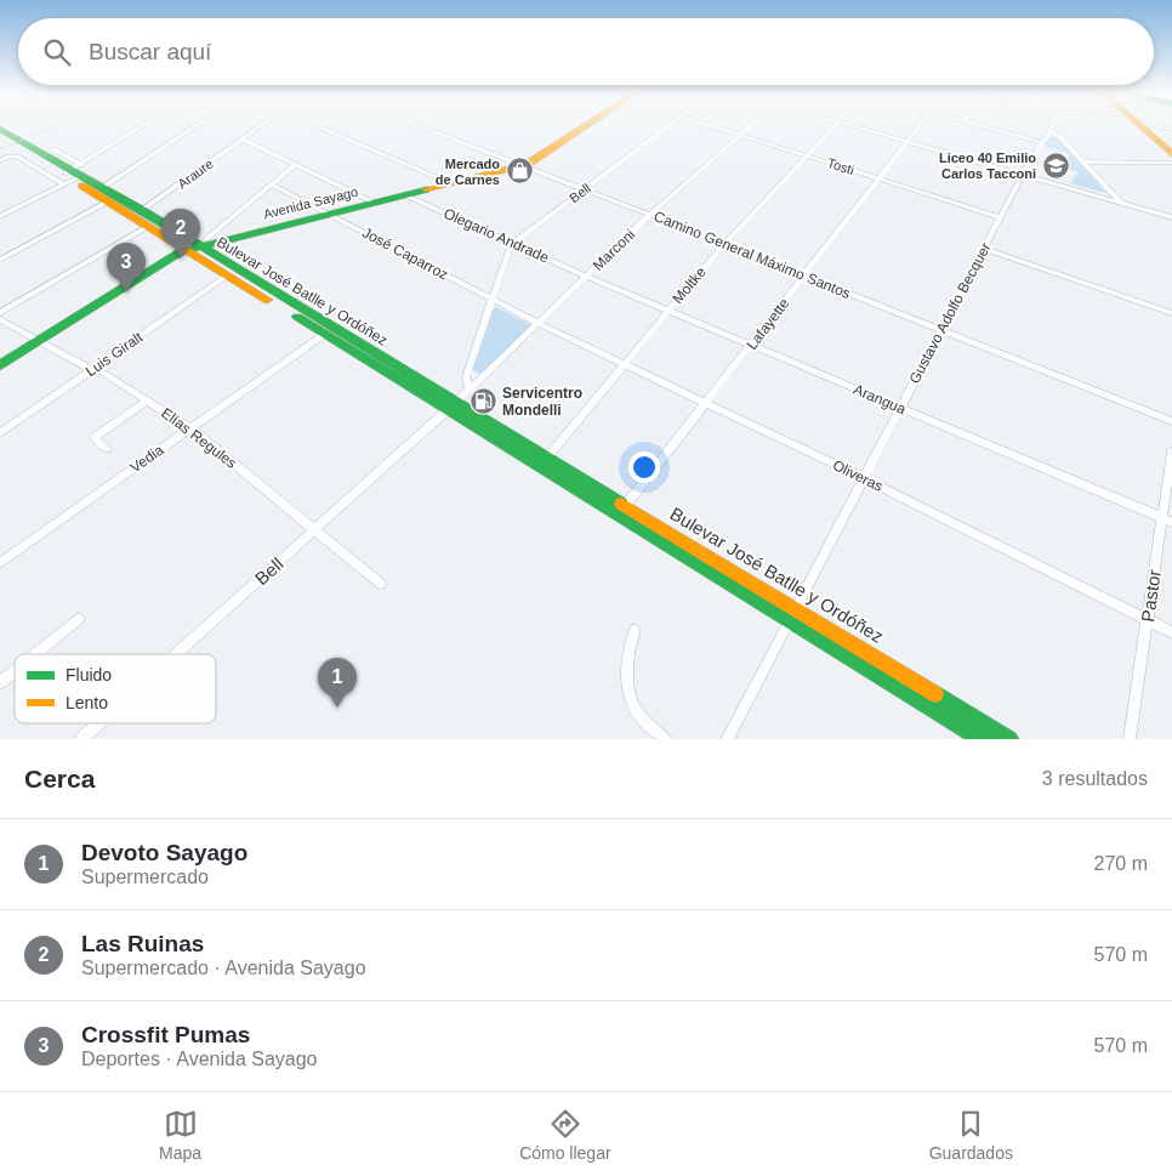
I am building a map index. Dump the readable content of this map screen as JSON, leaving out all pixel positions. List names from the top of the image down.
{
  "streets": {
    "main road": ["Avenida Sayago", "Bulevar José Batlle y Ordóñez"],
    "street": [
      "Tosti",
      "Araure",
      "Bell",
      "Olegario Andrade",
      "Marconi",
      "José Caparroz",
      "Camino General Máximo Santos",
      "Moltke",
      "Gustavo Adolfo Becquer",
      "Lafayette",
      "Luis Giralt",
      "Arangua",
      "Elías Regules",
      "Vedia",
      "Oliveras",
      "Pastor"
    ]
  },
  "crossings": [
    ["Tosti", "Marconi"],
    ["Tosti", "Moltke"],
    ["Tosti", "Gustavo Adolfo Becquer"],
    ["Tosti", "Lafayette"],
    ["Araure", "Bulevar José Batlle y Ordóñez"],
    ["Bell", "Olegario Andrade"],
    ["Bell", "Marconi"],
    ["Bell", "José Caparroz"],
    ["Bell", "Camino General Máximo Santos"],
    ["Bell", "Bulevar José Batlle y Ordóñez"],
    ["Bell", "Elías Regules"],
    ["Avenida Sayago", "Olegario Andrade"],
    ["Avenida Sayago", "José Caparroz"],
    ["Avenida Sayago", "Camino General Máximo Santos"],
    ["Avenida Sayago", "Bulevar José Batlle y Ordóñez"],
    ["Avenida Sayago", "Elías Regules"],
    ["Olegario Andrade", "Marconi"],
    ["Olegario Andrade", "Arangua"],
    ["Marconi", "José Caparroz"],
    ["Marconi", "Camino General Máximo Santos"],
    ["Marconi", "Bulevar José Batlle y Ordóñez"],
    ["Marconi", "Arangua"],
    ["Marconi", "Oliveras"],
    ["José Caparroz", "Oliveras"],
    ["Camino General Máximo Santos", "Moltke"],
    ["Camino General Máximo Santos", "Gustavo Adolfo Becquer"],
    ["Camino General Máximo Santos", "Lafayette"],
    ["Moltke", "Bulevar José Batlle y Ordóñez"],
    ["Moltke", "Arangua"],
    ["Moltke", "Oliveras"],
    ["Bulevar José Batlle y Ordóñez", "Gustavo Adolfo Becquer"],
    ["Bulevar José Batlle y Ordóñez", "Lafayette"],
    ["Bulevar José Batlle y Ordóñez", "Luis Giralt"],
    ["Bulevar José Batlle y Ordóñez", "Vedia"],
    ["Gustavo Adolfo Becquer", "Arangua"],
    ["Gustavo Adolfo Becquer", "Oliveras"],
    ["Lafayette", "Arangua"],
    ["Lafayette", "Oliveras"],
    ["Luis Giralt", "Elías Regules"],
    ["Arangua", "Pastor"],
    ["Elías Regules", "Vedia"],
    ["Oliveras", "Pastor"]
  ],
  "places": {
    "school or university": ["Liceo 40 Emilio Carlos Tacconi"],
    "shop": ["Mercado de Carnes"],
    "fuel station": ["Servicentro Mondelli"]
  },
  "legend": ["Fluido", "Lento"],
  "page": {
    "search": "Buscar aquí",
    "pins": ["2", "3", "1"],
    "heading": ["Cerca", "3 resultados"],
    "list": [
      {
        "mark": "1",
        "name": "Devoto Sayago",
        "note": "Supermercado",
        "value": "270 m"
      },
      {
        "mark": "2",
        "name": "Las Ruinas",
        "note": "Supermercado · Avenida Sayago",
        "value": "570 m"
      },
      {
        "mark": "3",
        "name": "Crossfit Pumas",
        "note": "Deportes · Avenida Sayago",
        "value": "570 m"
      }
    ],
    "nav": ["Mapa", "Cómo llegar", "Guardados"]
  }
}
